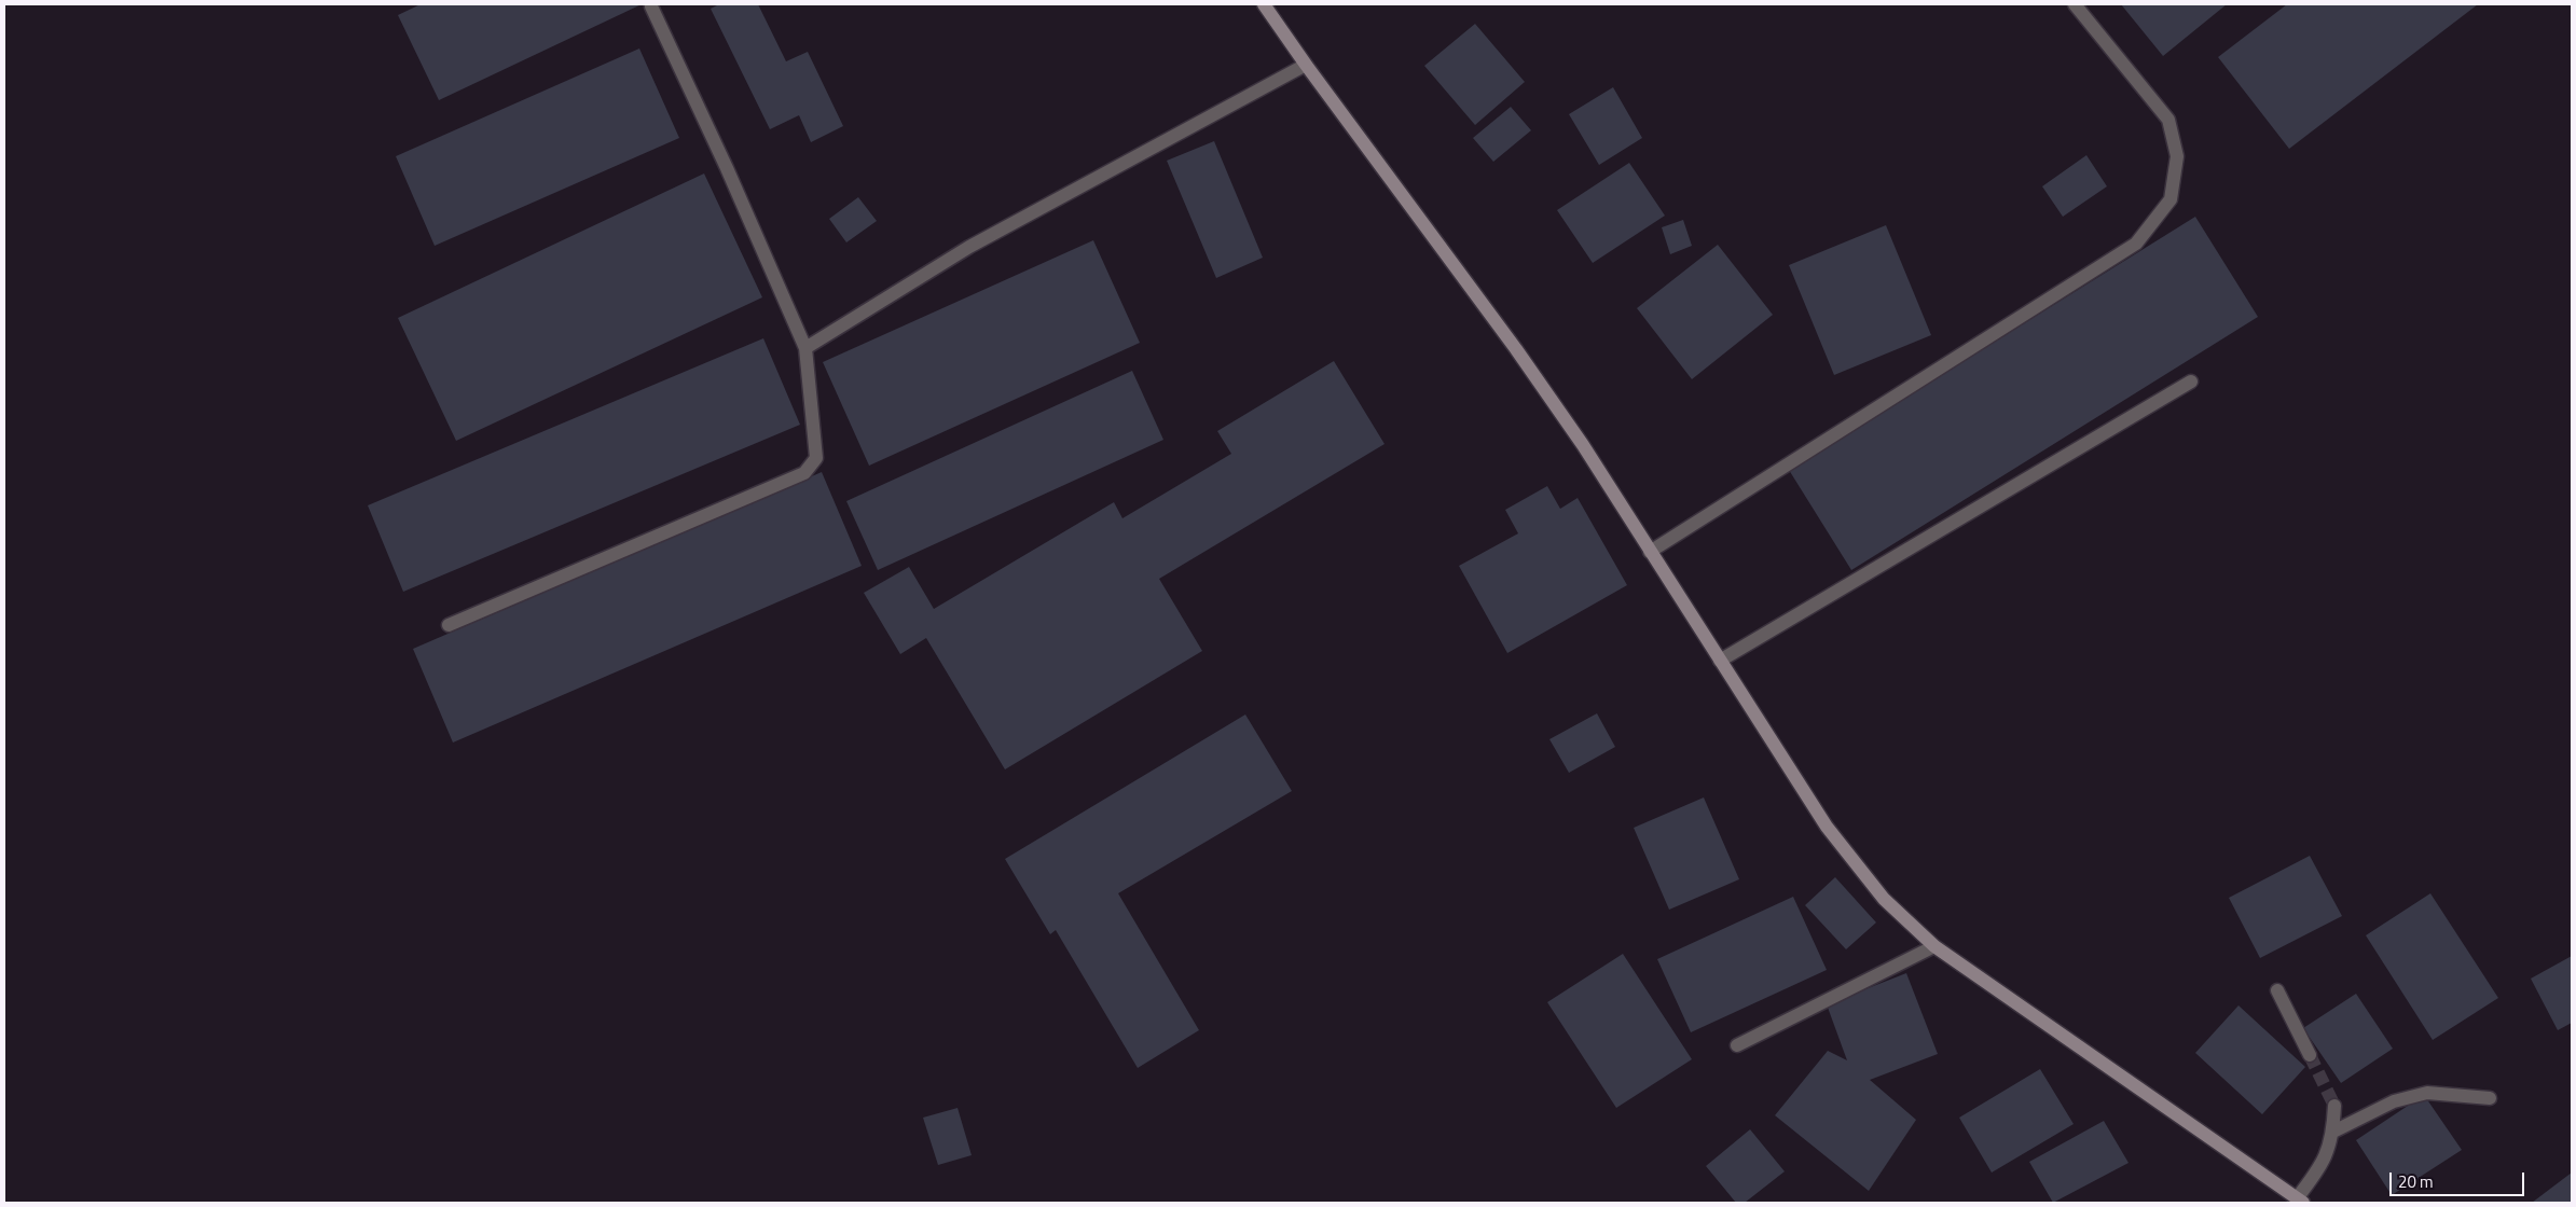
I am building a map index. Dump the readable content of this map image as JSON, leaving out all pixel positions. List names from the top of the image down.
{
  "scale_bar": "20 m"
}
